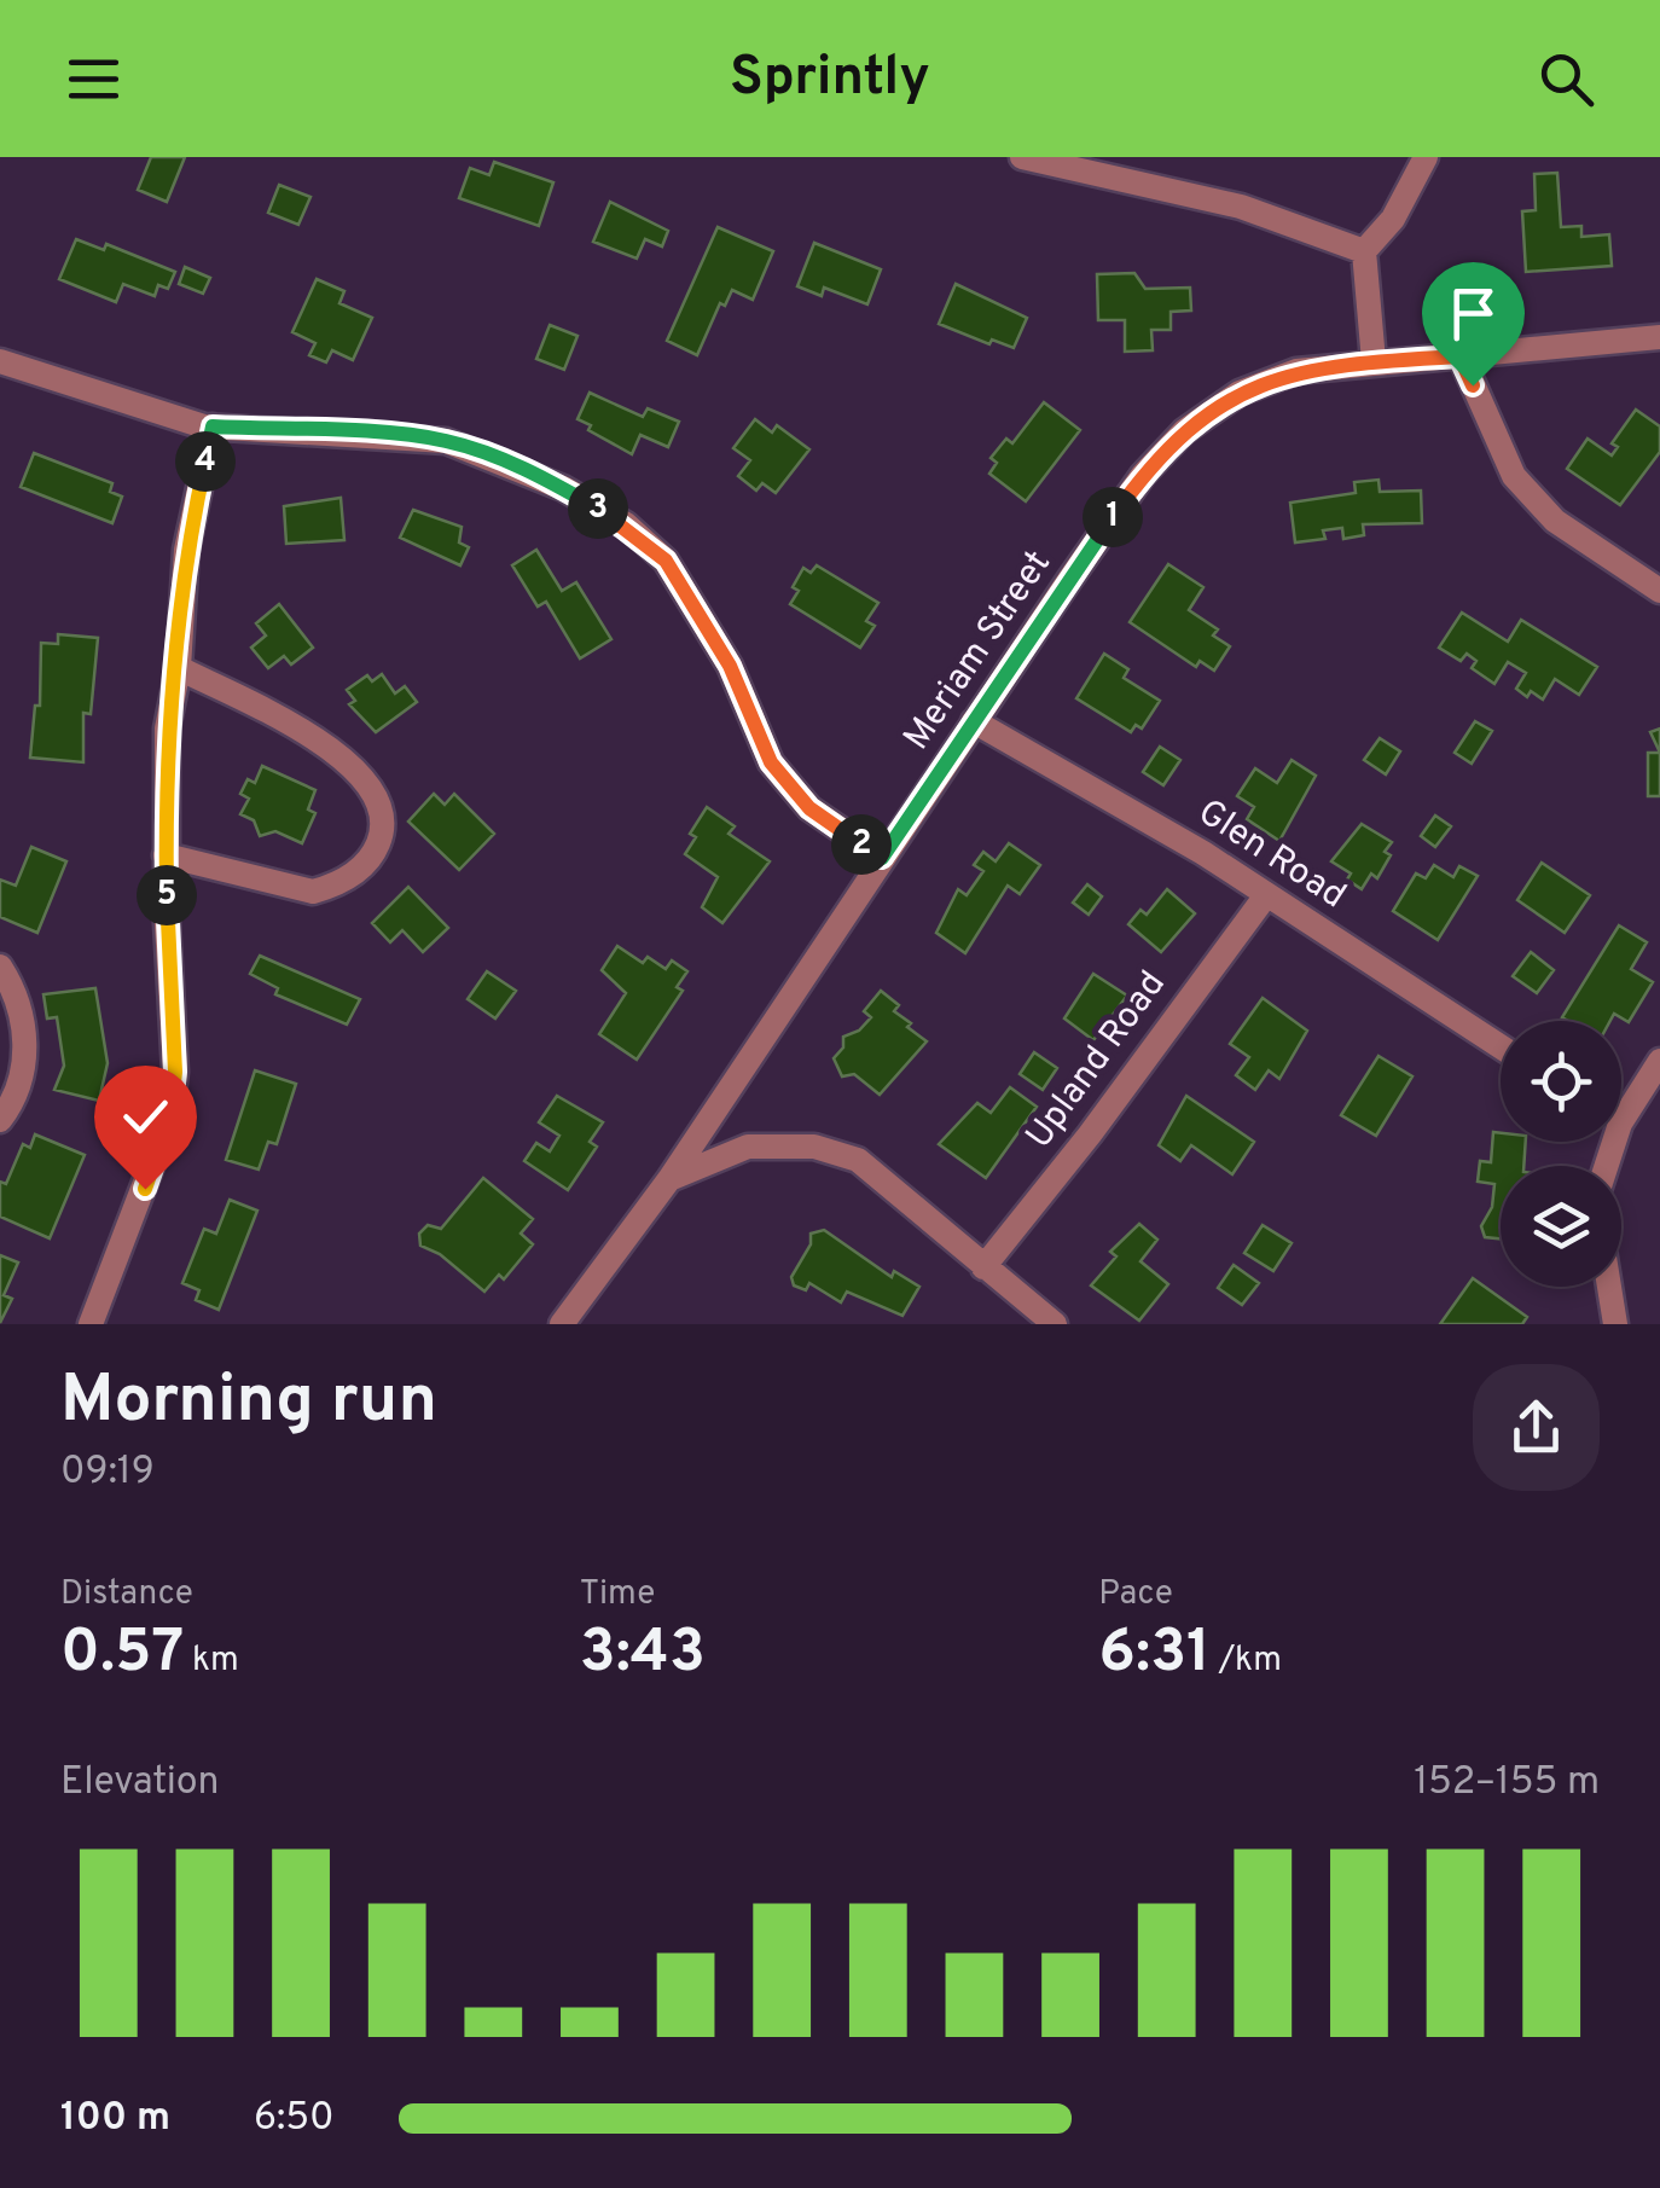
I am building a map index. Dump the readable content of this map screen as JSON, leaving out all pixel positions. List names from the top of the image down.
{
  "streets": {
    "street": ["Meriam Street", "Glen Road", "Upland Road"]
  },
  "crossings": [
    ["Meriam Street", "Glen Road"],
    ["Glen Road", "Upland Road"]
  ],
  "page": {
    "header": "Sprintly",
    "pins": [
      "4",
      "3",
      "1",
      "2",
      "5"
    ],
    "heading": ["Morning run", "09:19"],
    "stats": [
      ["Distance", "0.57 km"],
      ["Time", "3:43"],
      ["Pace", "6:31 /km"]
    ],
    "chart": ["Elevation", "152–155 m"],
    "list": [
      {
        "name": "100 m",
        "note": "6:50"
      }
    ]
  }
}
